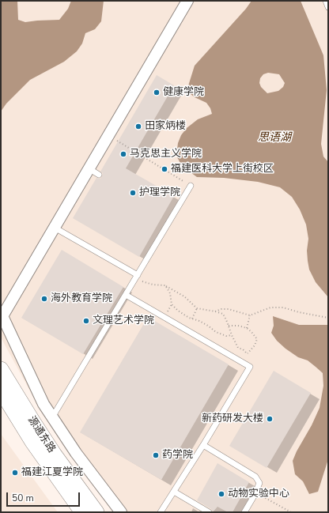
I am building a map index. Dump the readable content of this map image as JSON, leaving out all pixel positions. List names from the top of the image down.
{
  "streets": {
    "main road": ["源通东路"]
  },
  "water": ["思语湖"],
  "places": [
    "健康学院",
    "田家炳楼",
    "马克思主义学院",
    "福建医科大学上街校区",
    "护理学院",
    "海外教育学院",
    "文理艺术学院",
    "新药研发大楼",
    "药学院",
    "福建江夏学院",
    "动物实验中心"
  ],
  "scale_bar": "50 m"
}
